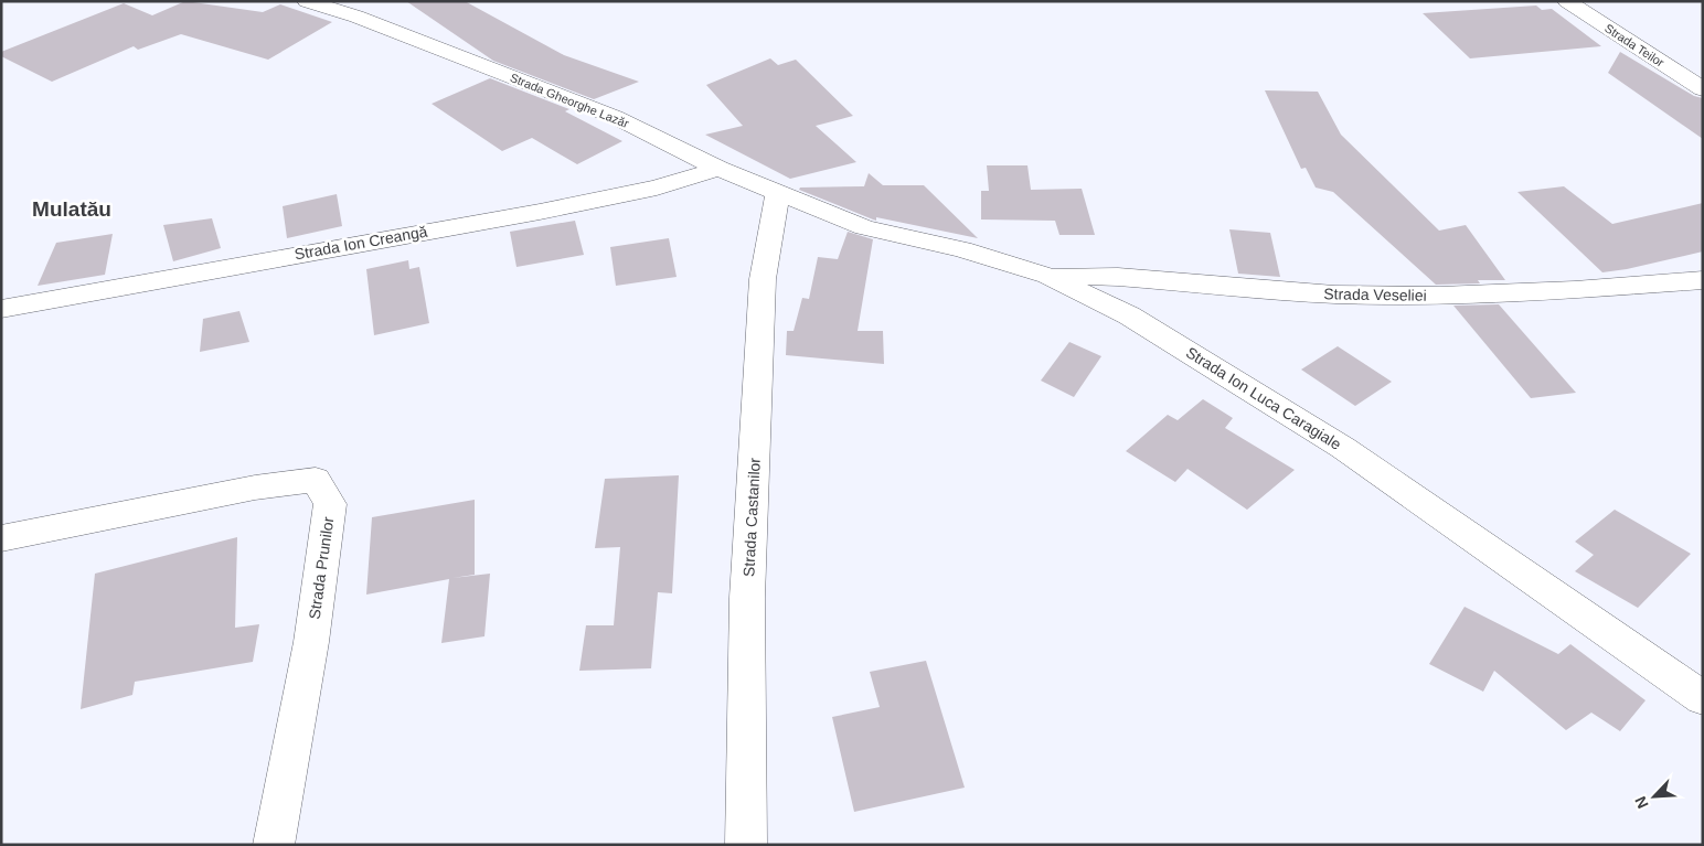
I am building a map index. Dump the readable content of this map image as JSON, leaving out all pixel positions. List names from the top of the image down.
{
  "streets": {
    "street": [
      "Strada Teilor",
      "Strada Gheorghe Lazăr",
      "Strada Ion Creangă",
      "Strada Veseliei",
      "Strada Ion Luca Caragiale",
      "Strada Castanilor",
      "Strada Prunilor"
    ]
  },
  "crossings": [
    ["Strada Gheorghe Lazăr", "Strada Ion Creangă"],
    ["Strada Gheorghe Lazăr", "Strada Ion Luca Caragiale"],
    ["Strada Gheorghe Lazăr", "Strada Castanilor"],
    ["Strada Veseliei", "Strada Ion Luca Caragiale"],
    ["Strada Ion Luca Caragiale", "Strada Castanilor"]
  ],
  "districts": ["Mulatău"],
  "north": "bottom left"
}
